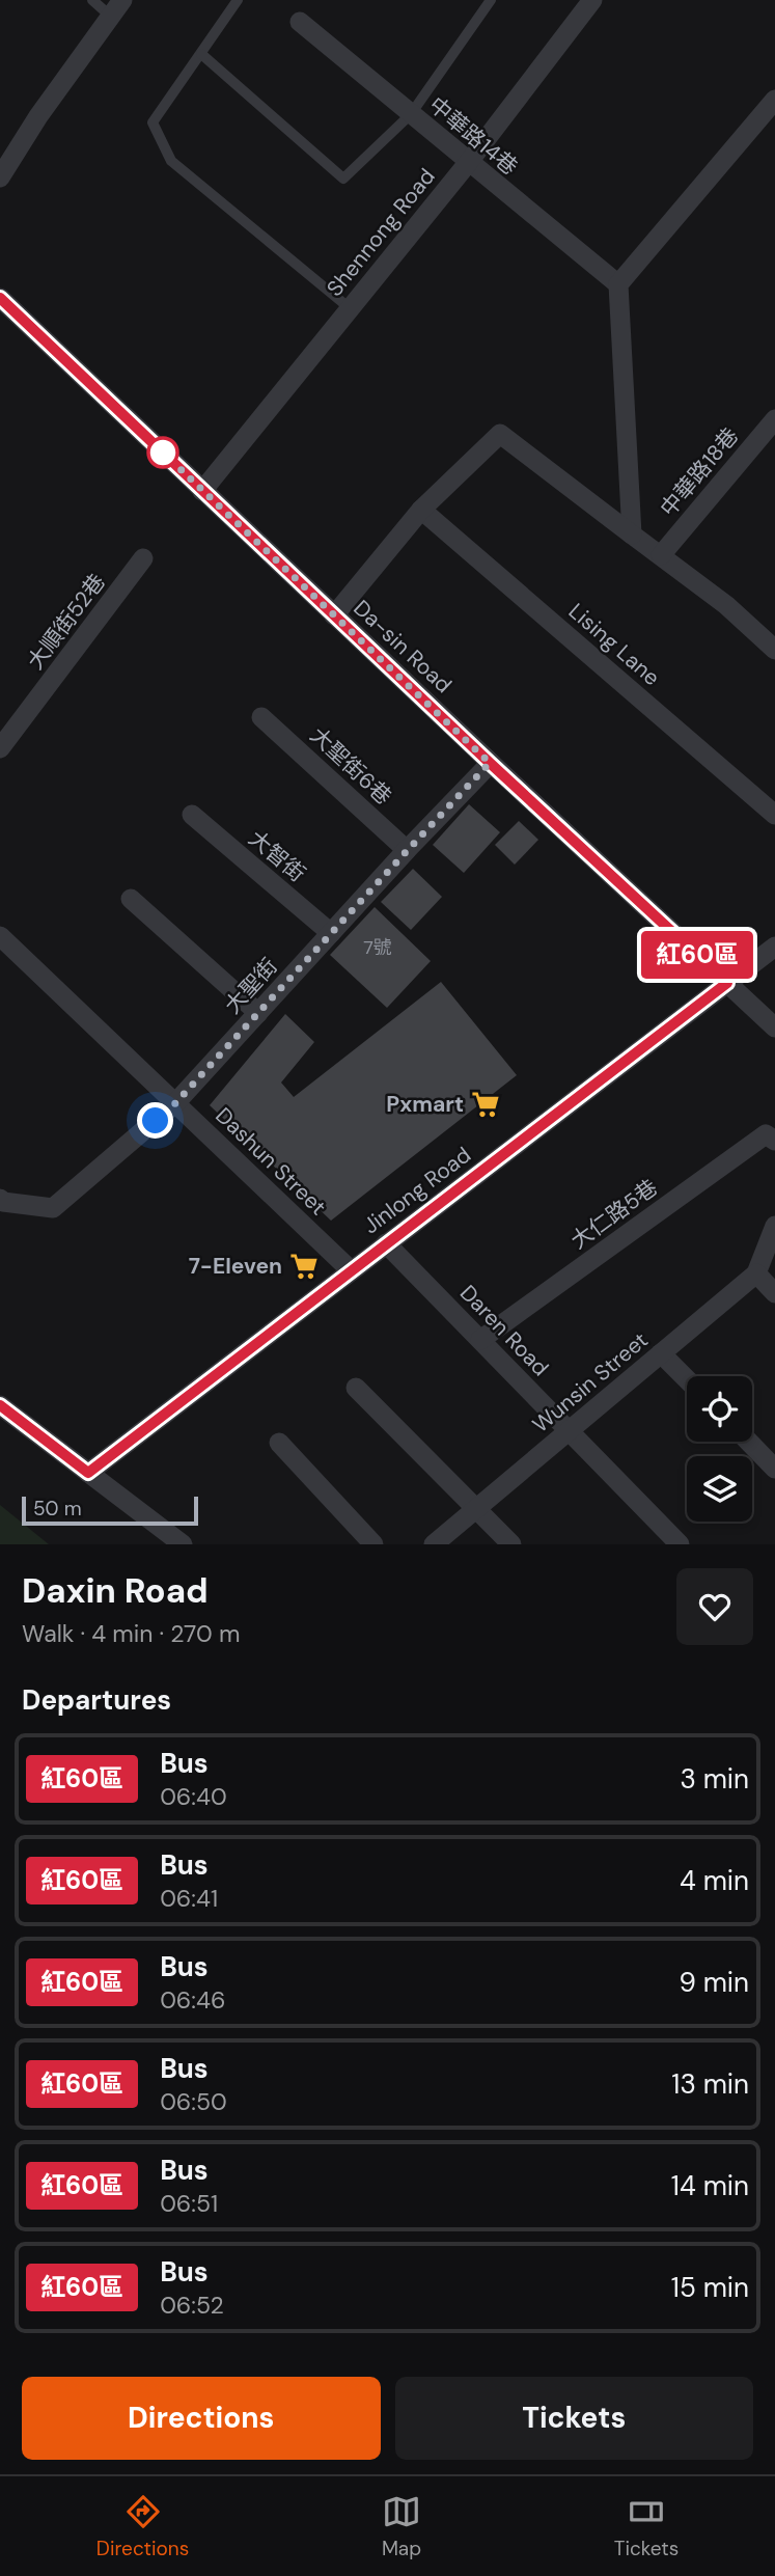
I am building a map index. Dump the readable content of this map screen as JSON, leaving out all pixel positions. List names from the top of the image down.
{
  "streets": {
    "street": [
      "中華路14巷",
      "Shennong Road",
      "中華路18巷",
      "大順街52巷",
      "Lising Lane",
      "Da-sin Road",
      "大聖街6巷",
      "大智街",
      "大聖街",
      "Dashun Street",
      "Jinlong Road",
      "大仁路5巷",
      "Daren Road",
      "Wunsin Street"
    ]
  },
  "crossings": [
    ["中華路14巷", "Shennong Road"],
    ["Shennong Road", "Da-sin Road"],
    ["Da-sin Road", "大聖街"],
    ["Da-sin Road", "Jinlong Road"],
    ["大聖街6巷", "大聖街"],
    ["大智街", "大聖街"],
    ["大聖街", "Dashun Street"],
    ["Dashun Street", "Jinlong Road"],
    ["Jinlong Road", "Daren Road"],
    ["大仁路5巷", "Daren Road"],
    ["Daren Road", "Wunsin Street"]
  ],
  "places": {
    "supermarket": ["Pxmart", "7-Eleven"]
  },
  "lines": ["bus line 紅60區"],
  "house_numbers": ["7號"],
  "scale_bar": "50 m",
  "page": {
    "on_map": "紅60區",
    "scale": "50 m",
    "heading": [
      ["Daxin Road", "Walk · 4 min · 270 m"],
      "Departures"
    ],
    "list": [
      {
        "mark": "紅60區",
        "name": "Bus",
        "note": "06:40",
        "value": "3 min"
      },
      {
        "mark": "紅60區",
        "name": "Bus",
        "note": "06:41",
        "value": "4 min"
      },
      {
        "mark": "紅60區",
        "name": "Bus",
        "note": "06:46",
        "value": "9 min"
      },
      {
        "mark": "紅60區",
        "name": "Bus",
        "note": "06:50",
        "value": "13 min"
      },
      {
        "mark": "紅60區",
        "name": "Bus",
        "note": "06:51",
        "value": "14 min"
      },
      {
        "mark": "紅60區",
        "name": "Bus",
        "note": "06:52",
        "value": "15 min"
      }
    ],
    "buttons": ["Directions", "Tickets"],
    "tabs": ["Directions", "Map", "Tickets"]
  }
}
